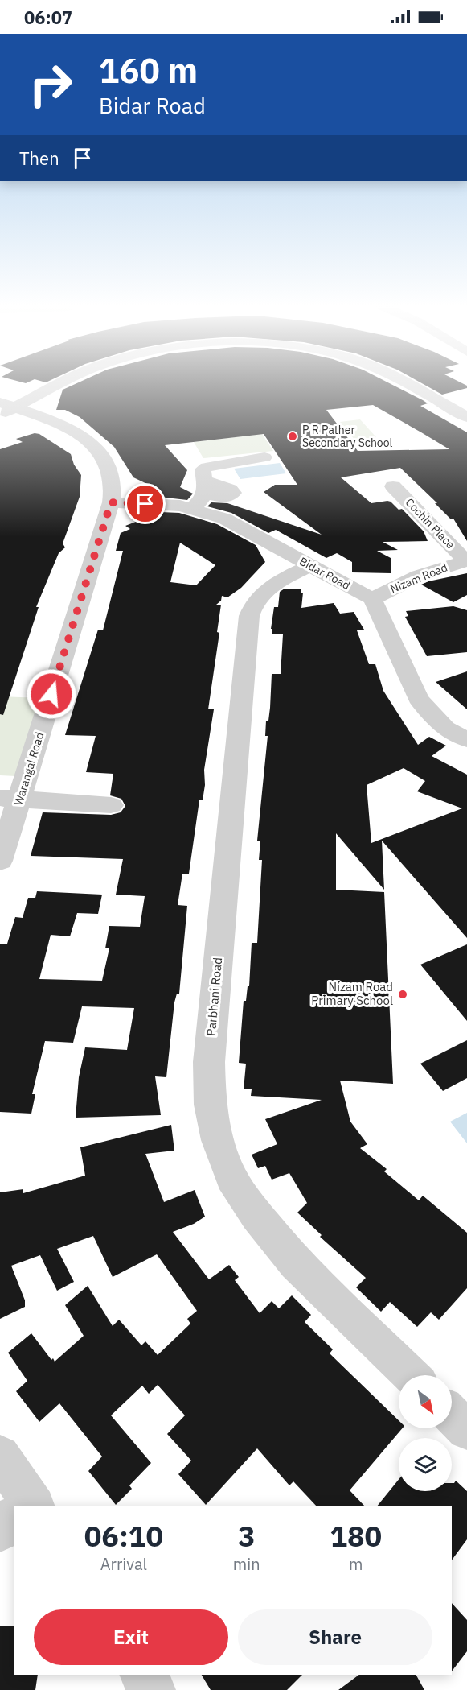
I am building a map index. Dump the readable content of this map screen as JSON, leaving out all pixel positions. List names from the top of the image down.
{
  "streets": {
    "street": [
      "Cochin Place",
      "Bidar Road",
      "Nizam Road",
      "Warangal Road",
      "Parbhani Road"
    ]
  },
  "crossings": [
    ["Cochin Place", "Nizam Road"],
    ["Bidar Road", "Nizam Road"],
    ["Bidar Road", "Warangal Road"],
    ["Bidar Road", "Parbhani Road"]
  ],
  "places": ["P R Pather Secondary School", "Nizam Road Primary School"],
  "north": "bottom right",
  "page": {
    "status": "06:07",
    "turn": ["160 m", "Bidar Road"],
    "then": "Then",
    "eta": [
      "06:10",
      "Arrival",
      "3",
      "min",
      "180",
      "m"
    ],
    "buttons": ["Exit", "Share"]
  }
}
